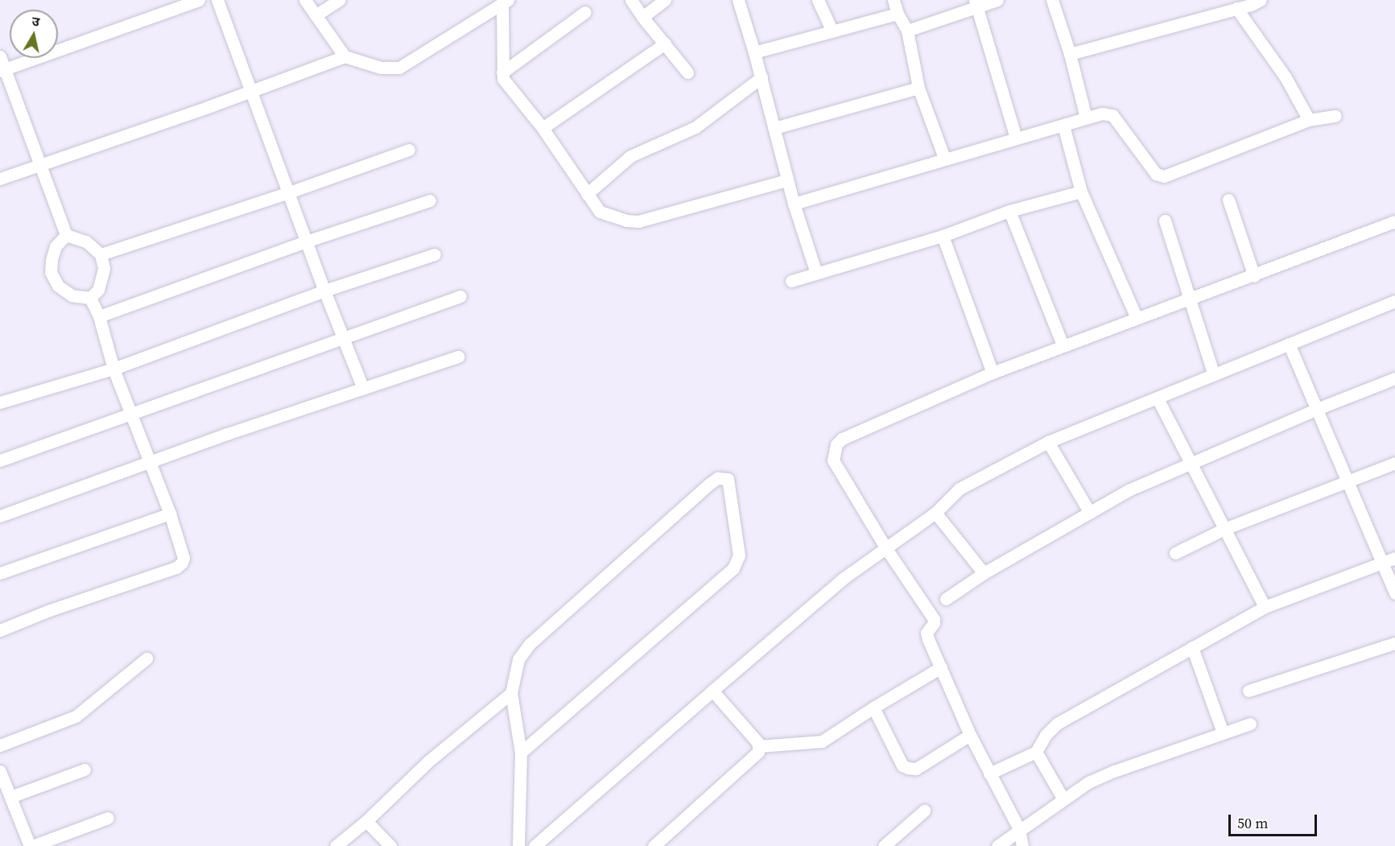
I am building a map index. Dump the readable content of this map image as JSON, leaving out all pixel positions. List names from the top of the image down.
{
  "scale_bar": "50 m",
  "north": "top"
}
